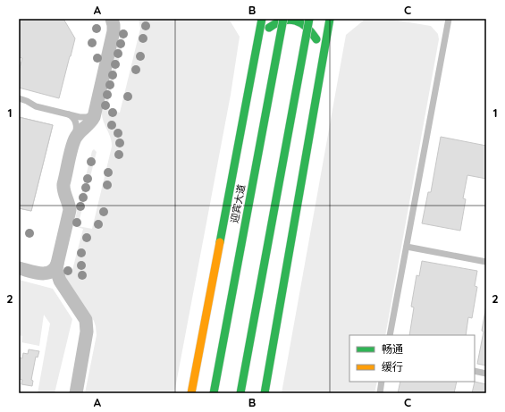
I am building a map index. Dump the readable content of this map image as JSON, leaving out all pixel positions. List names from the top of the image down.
{
  "streets": {
    "main road": ["迎宾大道"]
  },
  "legend": ["畅通", "缓行"],
  "grid": {
    "columns": ["A", "B", "C"],
    "rows": ["1", "2"]
  }
}
